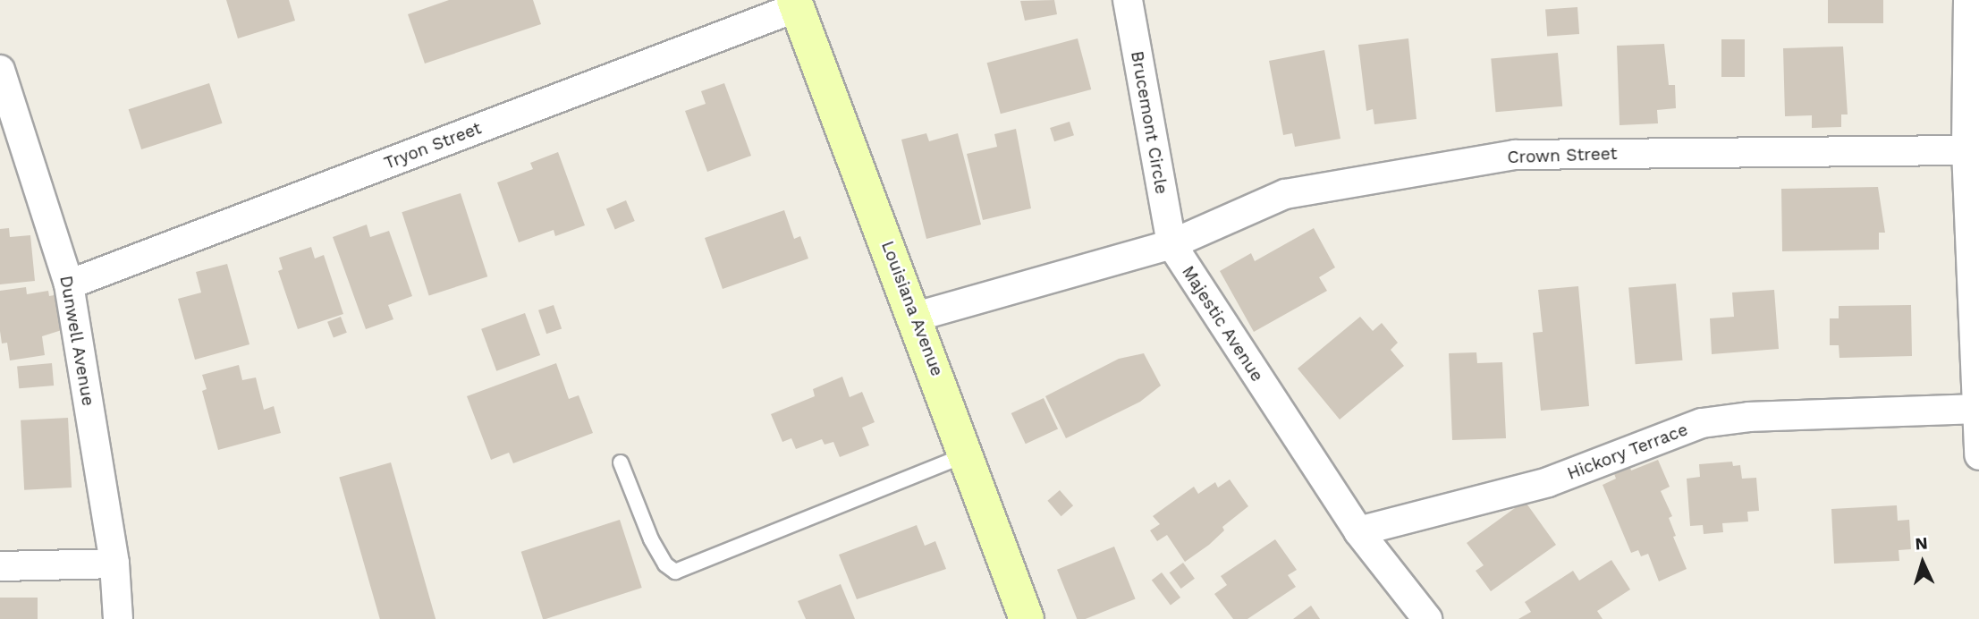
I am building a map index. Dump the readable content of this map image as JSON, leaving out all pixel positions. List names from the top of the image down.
{
  "streets": {
    "street": [
      "Brucemont Circle",
      "Tryon Street",
      "Crown Street",
      "Louisiana Avenue",
      "Majestic Avenue",
      "Dunwell Avenue",
      "Hickory Terrace"
    ]
  },
  "crossings": [
    ["Brucemont Circle", "Crown Street"],
    ["Brucemont Circle", "Majestic Avenue"],
    ["Tryon Street", "Louisiana Avenue"],
    ["Tryon Street", "Dunwell Avenue"],
    ["Crown Street", "Majestic Avenue"],
    ["Majestic Avenue", "Hickory Terrace"]
  ],
  "north": "top"
}
